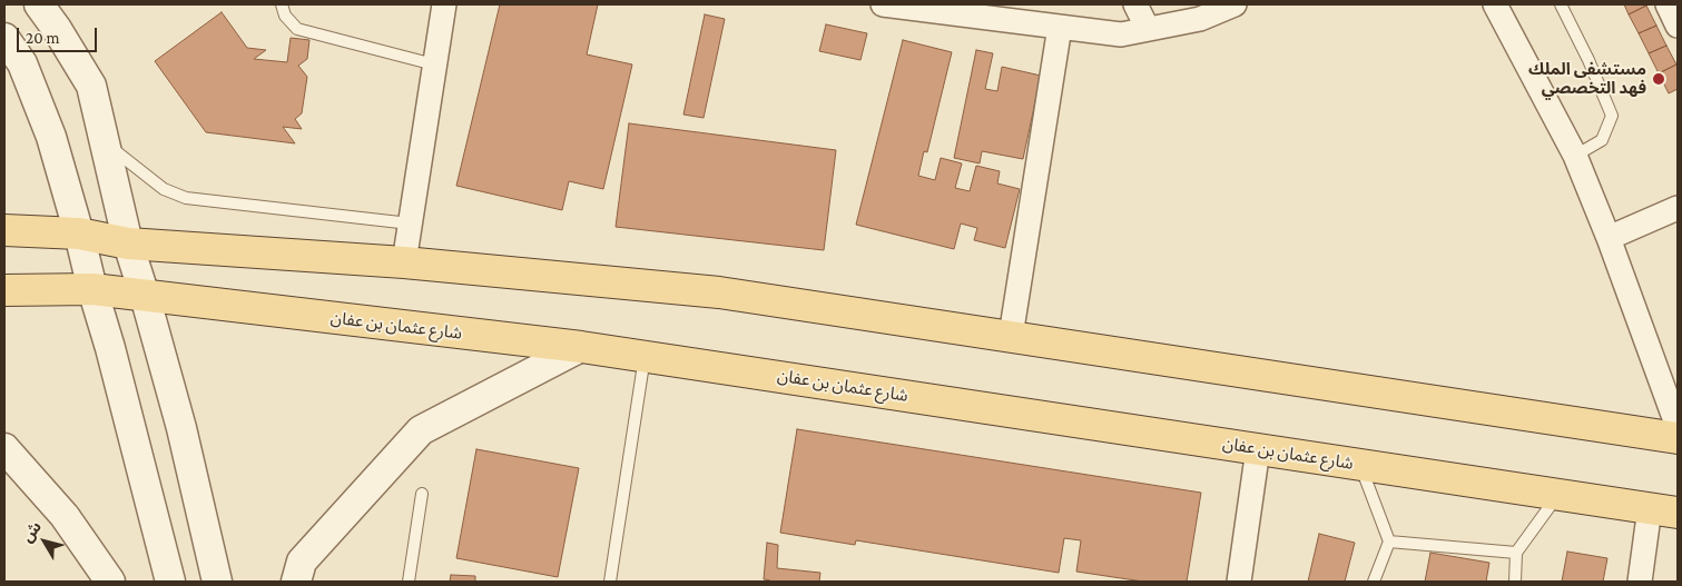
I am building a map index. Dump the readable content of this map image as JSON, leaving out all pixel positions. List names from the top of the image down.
{
  "streets": {
    "main road": ["شارع عثمان بن عفان"]
  },
  "places": ["مستشفى الملك فهد التخصصي"],
  "scale_bar": "20 m",
  "north": "top left"
}
